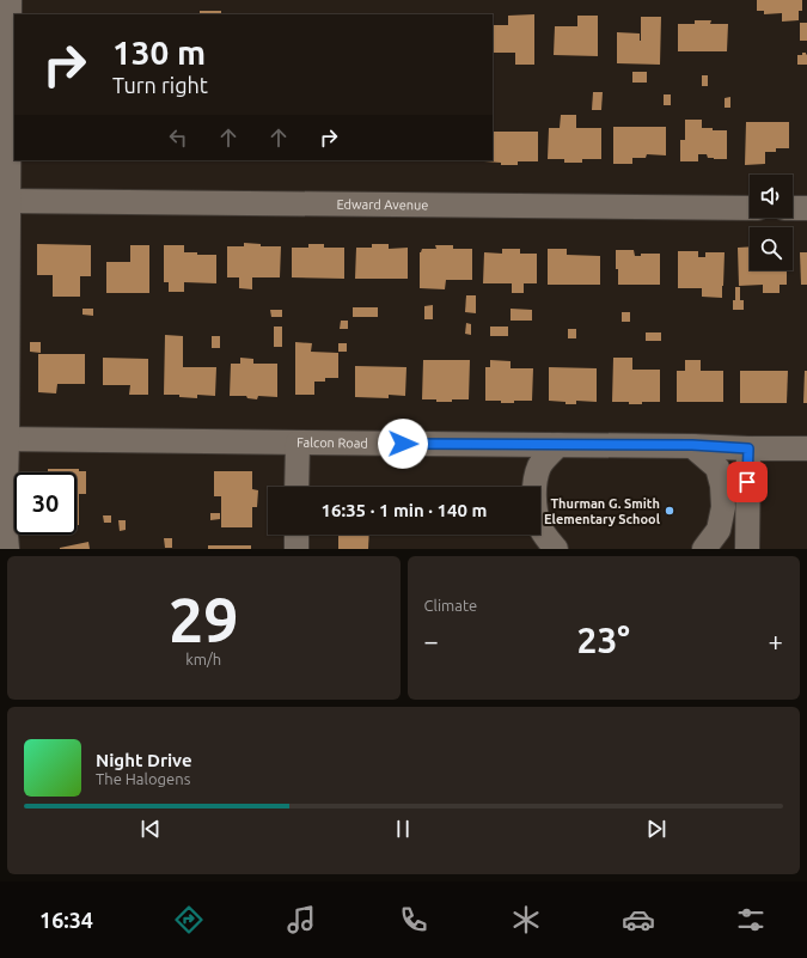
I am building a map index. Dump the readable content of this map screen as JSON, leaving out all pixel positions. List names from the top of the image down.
{
  "streets": {
    "street": ["Edward Avenue", "Falcon Road"]
  },
  "places": ["Thurman G. Smith Elementary School"],
  "page": {
    "turn": ["130 m", "Turn right"],
    "limit": "30",
    "trip": "16:35 · 1 min · 140 m",
    "tile": [
      ["29", "km/h"],
      "Climate"
    ],
    "heat": ["−", "23°", "+"],
    "song": ["Night Drive", "The Halogens"],
    "tabs": "16:34"
  }
}
